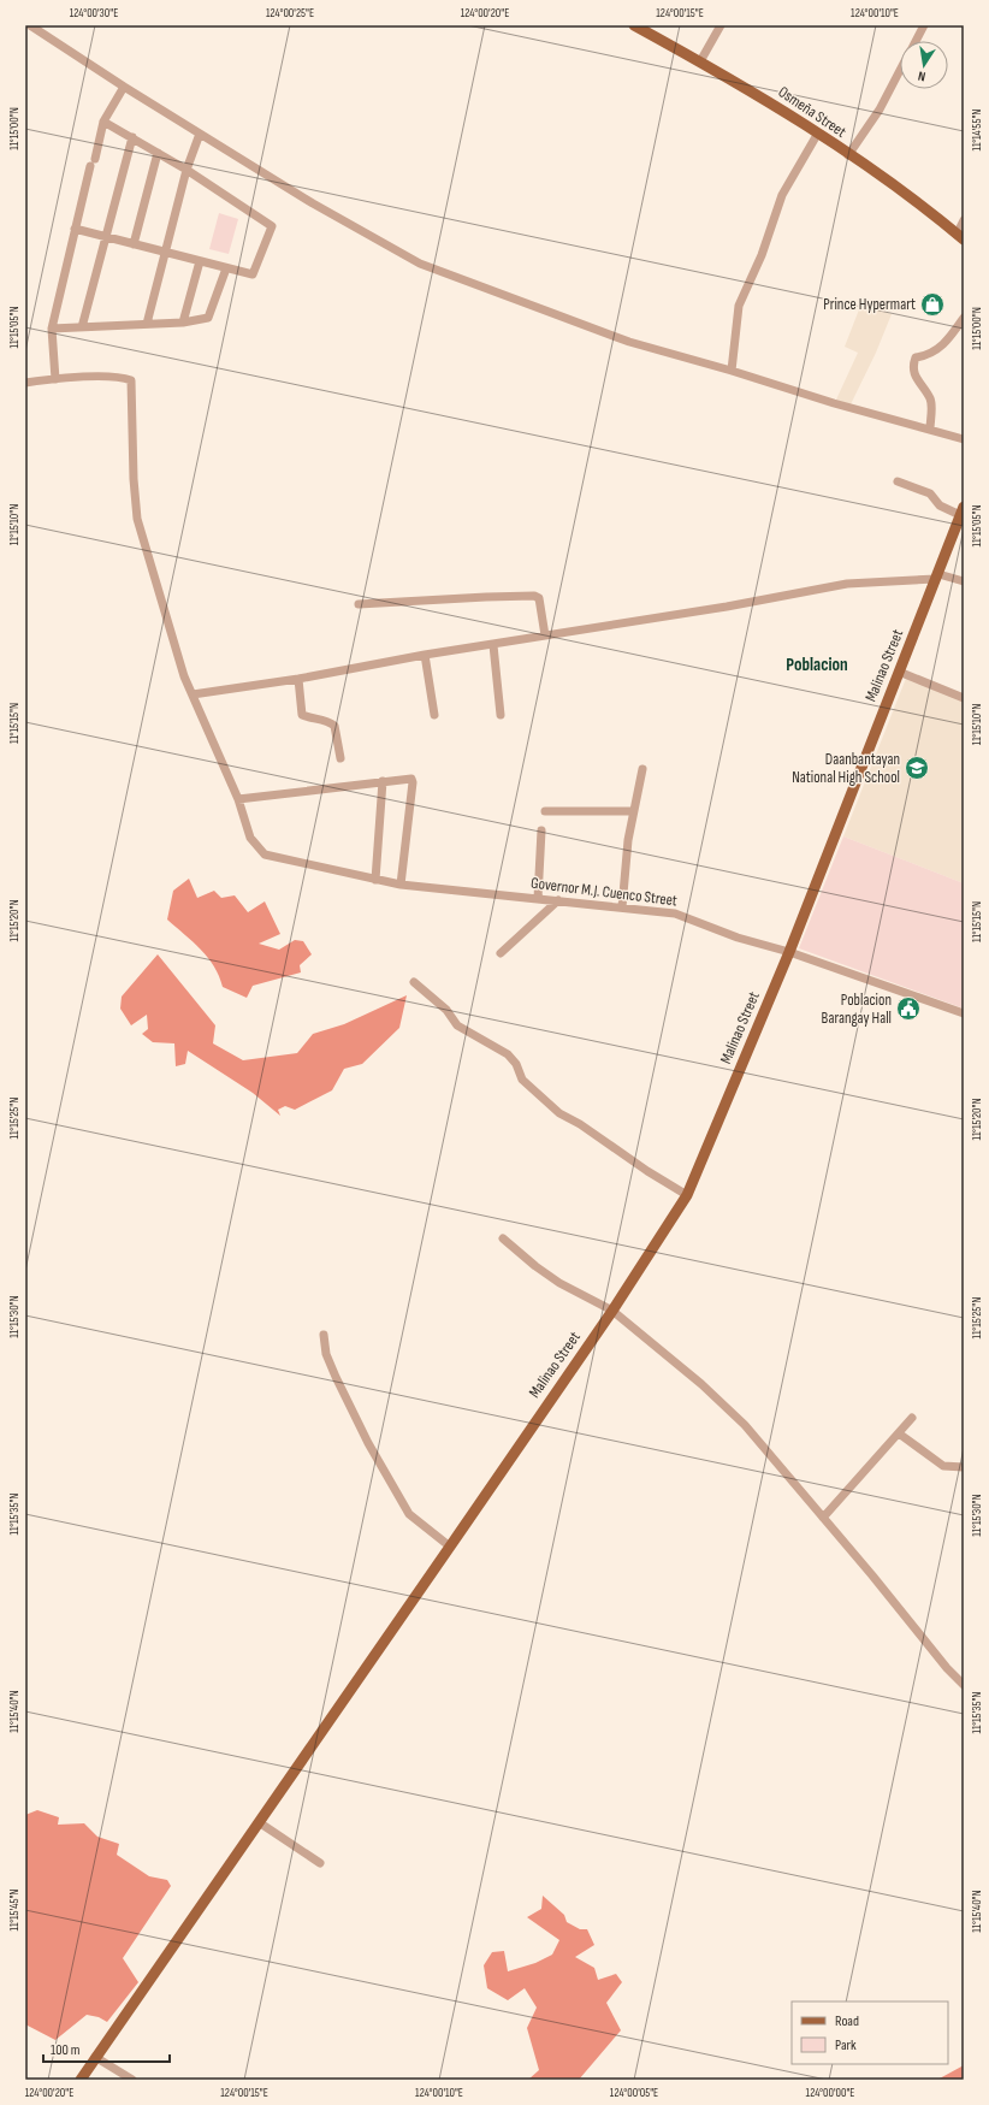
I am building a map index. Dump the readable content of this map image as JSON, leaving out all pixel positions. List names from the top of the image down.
{
  "streets": {
    "main road": ["Osmeña Street", "Malinao Street"],
    "street": ["Governor M.J. Cuenco Street"]
  },
  "crossings": [
    ["Malinao Street", "Governor M.J. Cuenco Street"]
  ],
  "districts": ["Poblacion"],
  "places": {
    "shop": ["Prince Hypermart"],
    "school or university": ["Daanbantayan National High School"],
    "public building": ["Poblacion Barangay Hall"]
  },
  "legend": ["Road", "Park"],
  "scale_bar": "100 m",
  "north": "bottom",
  "coordinates": [
    "124°00'30\"E",
    "124°00'25\"E",
    "124°00'20\"E",
    "124°00'15\"E",
    "124°00'10\"E",
    "11°15'00\"N",
    "11°14'55\"N",
    "11°15'05\"N",
    "11°15'10\"N",
    "11°15'15\"N",
    "11°15'20\"N",
    "11°15'25\"N",
    "11°15'30\"N",
    "11°15'35\"N",
    "11°15'40\"N",
    "11°15'45\"N",
    "124°00'05\"E",
    "124°00'00\"E"
  ]
}
